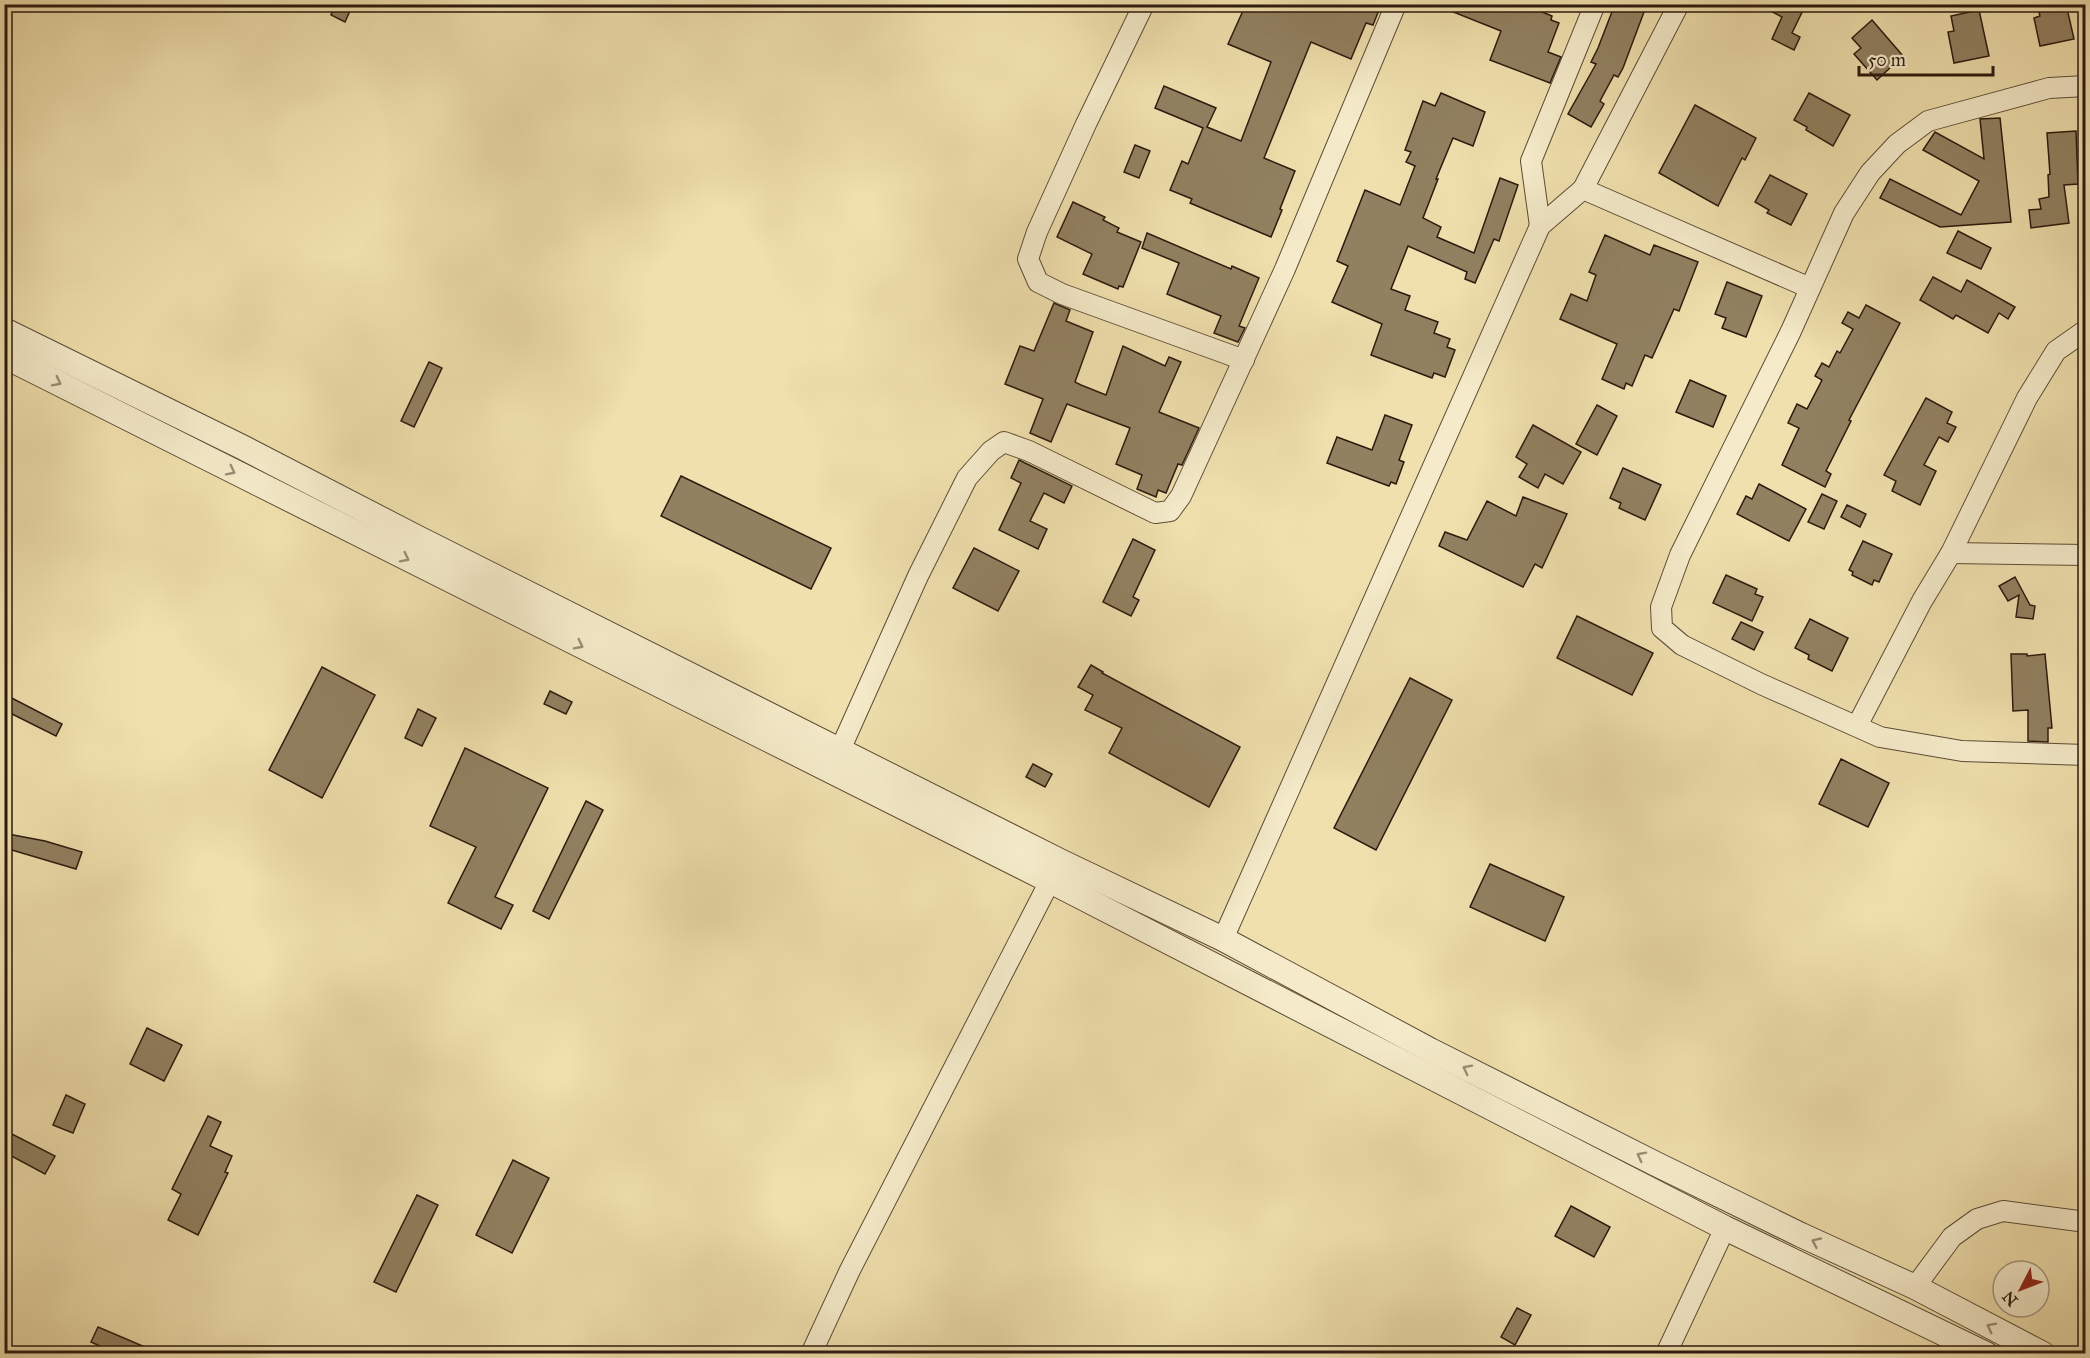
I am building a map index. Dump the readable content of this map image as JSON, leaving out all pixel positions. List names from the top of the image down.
{
  "scale_bar": "50 m",
  "north": "bottom left"
}
